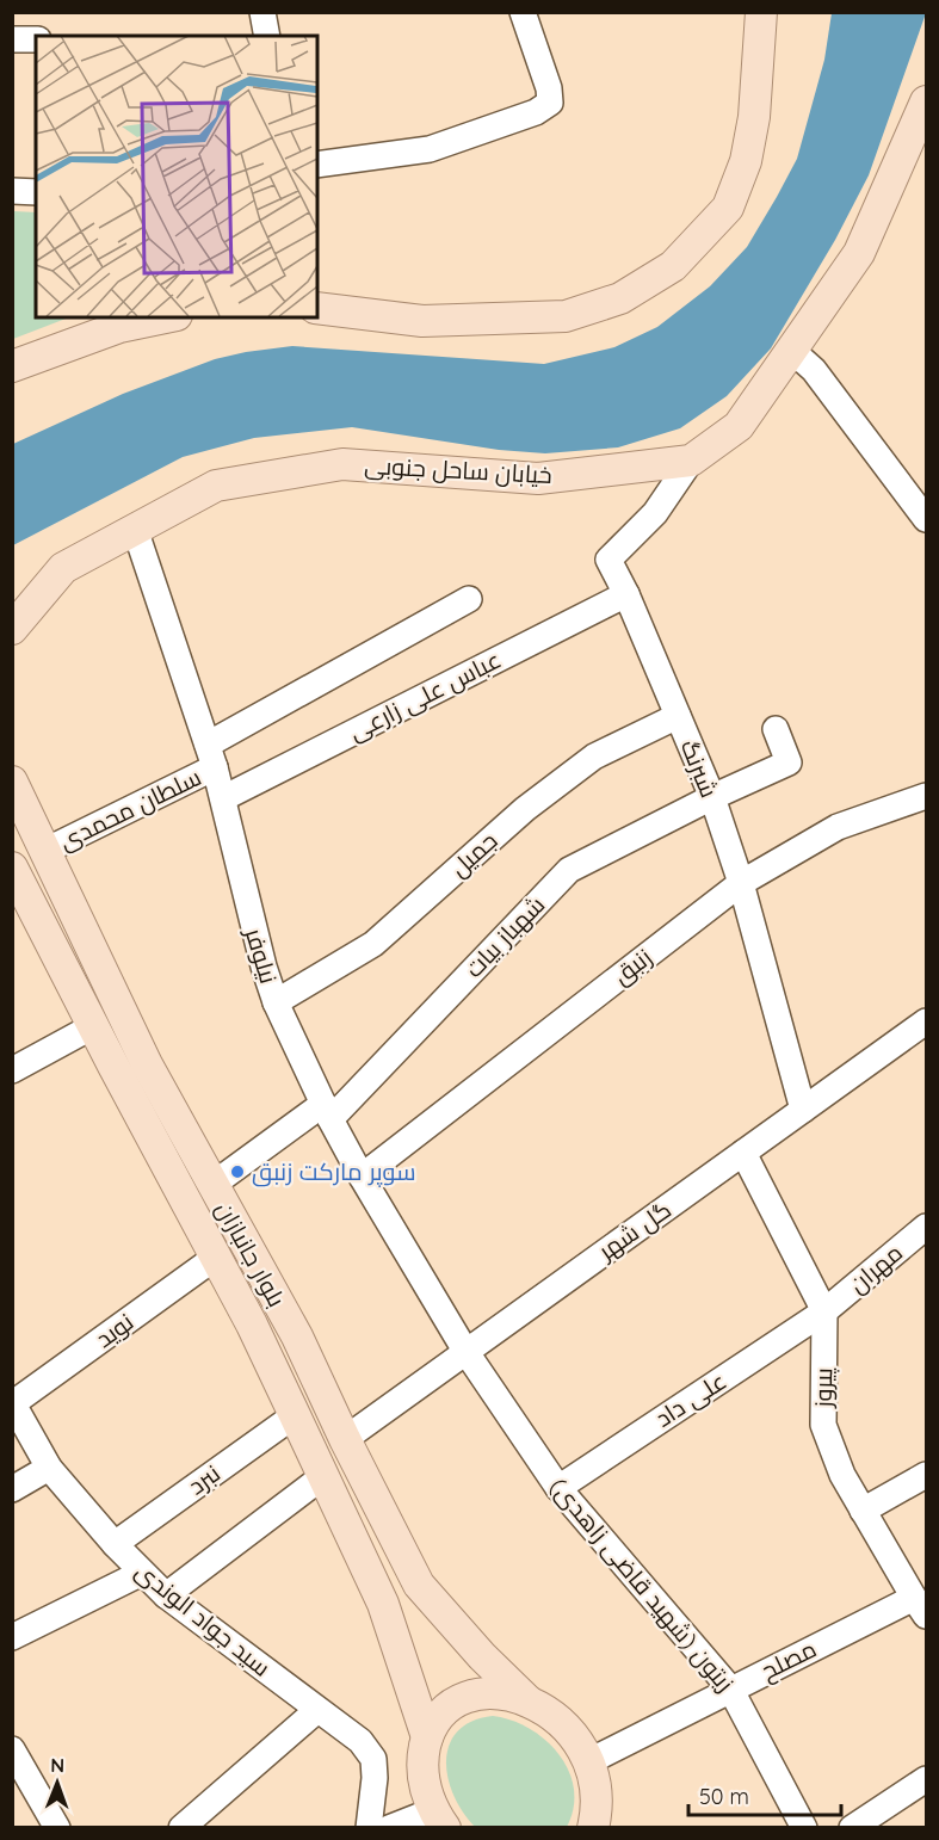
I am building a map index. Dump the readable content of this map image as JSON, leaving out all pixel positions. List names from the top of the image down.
{
  "streets": {
    "main road": ["خیابان ساحل جنوبی", "بلوار جانبازان"],
    "street": [
      "عباس علی زارعی",
      "شبرنگ",
      "سلطان محمدی",
      "جمیل",
      "شهباز بیات",
      "نیلوفر",
      "زنبق",
      "گل شهر",
      "مهران",
      "نوید",
      "پیروز",
      "علی داد",
      "نبرد",
      "زیتون (شهید قاضی زاهدی)",
      "سید جواد الوندی",
      "مصلح"
    ]
  },
  "crossings": [
    ["خیابان ساحل جنوبی", "شبرنگ"],
    ["خیابان ساحل جنوبی", "نیلوفر"],
    ["عباس علی زارعی", "شبرنگ"],
    ["عباس علی زارعی", "نیلوفر"],
    ["شبرنگ", "جمیل"],
    ["شبرنگ", "شهباز بیات"],
    ["شبرنگ", "زنبق"],
    ["شبرنگ", "گل شهر"],
    ["سلطان محمدی", "نیلوفر"],
    ["سلطان محمدی", "بلوار جانبازان"],
    ["جمیل", "نیلوفر"],
    ["شهباز بیات", "نیلوفر"],
    ["شهباز بیات", "بلوار جانبازان"],
    ["نیلوفر", "زنبق"],
    ["نیلوفر", "گل شهر"],
    ["نیلوفر", "زیتون (شهید قاضی زاهدی)"],
    ["گل شهر", "بلوار جانبازان"],
    ["گل شهر", "پیروز"],
    ["گل شهر", "زیتون (شهید قاضی زاهدی)"],
    ["بلوار جانبازان", "نوید"],
    ["بلوار جانبازان", "نبرد"],
    ["مهران", "پیروز"],
    ["مهران", "علی داد"],
    ["نوید", "سید جواد الوندی"],
    ["پیروز", "علی داد"],
    ["پیروز", "مصلح"],
    ["علی داد", "زیتون (شهید قاضی زاهدی)"],
    ["نبرد", "سید جواد الوندی"],
    ["زیتون (شهید قاضی زاهدی)", "مصلح"]
  ],
  "places": ["سوپر مارکت زنبق"],
  "scale_bar": "50 m",
  "north": "top"
}
